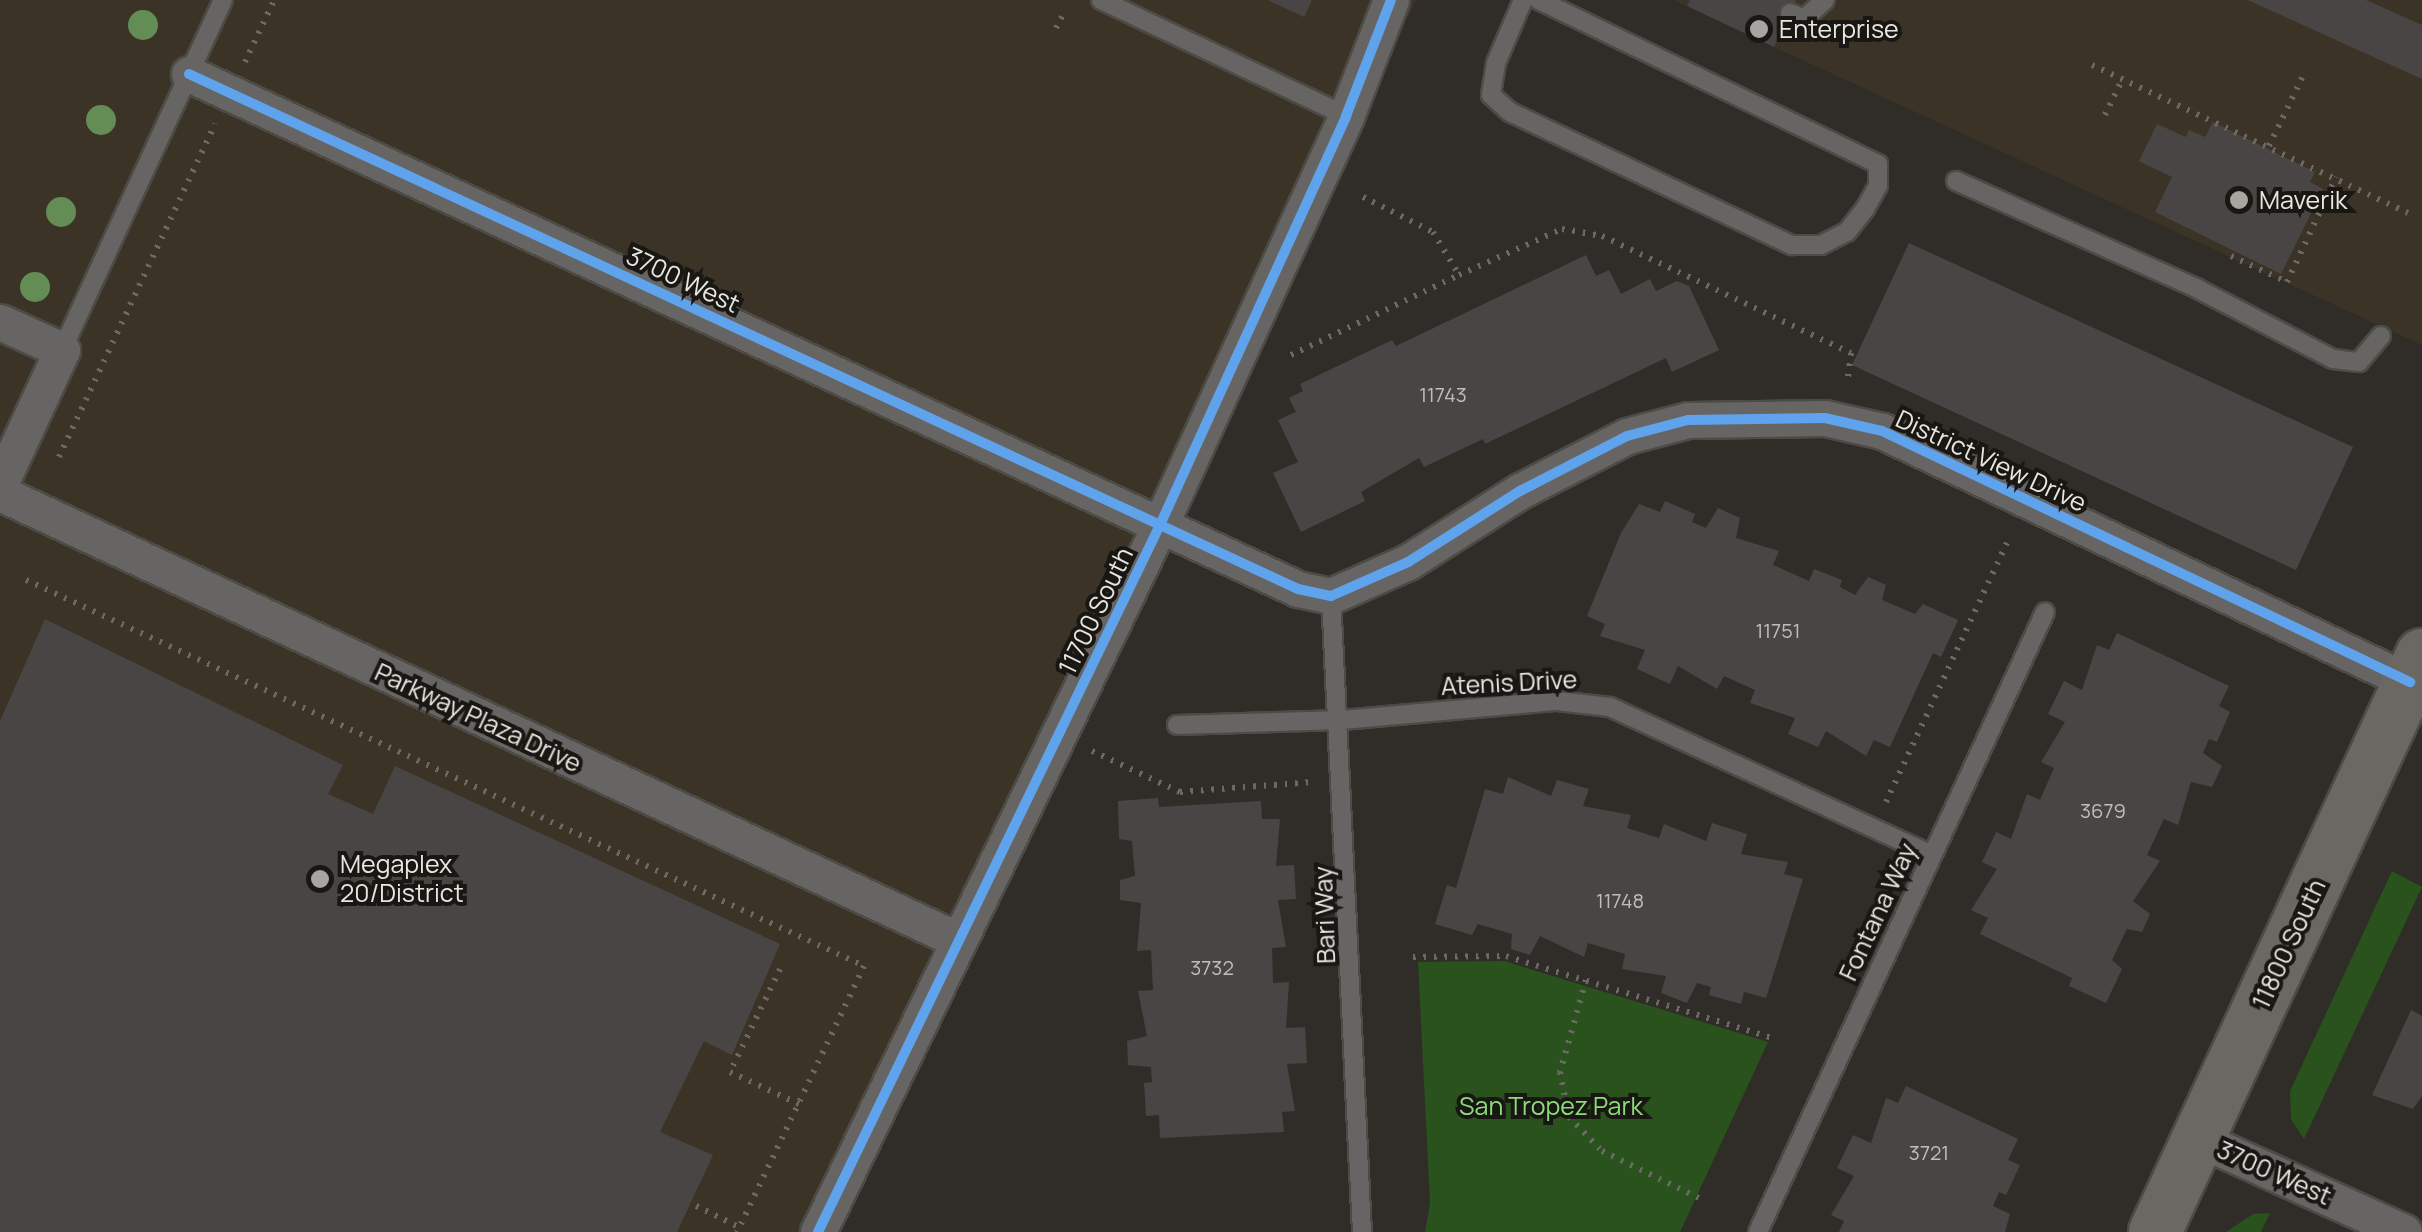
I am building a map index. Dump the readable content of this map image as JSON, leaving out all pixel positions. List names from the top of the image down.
{
  "streets": {
    "main road": ["11800 South"],
    "street": [
      "3700 West",
      "District View Drive",
      "11700 South",
      "Parkway Plaza Drive"
    ],
    "lane": ["Atenis Drive", "Fontana Way", "Bari Way"]
  },
  "crossings": [
    ["3700 West", "11700 South"],
    ["3700 West", "11800 South"],
    ["District View Drive", "Bari Way"],
    ["District View Drive", "11800 South"],
    ["11700 South", "Parkway Plaza Drive"],
    ["Atenis Drive", "Fontana Way"],
    ["Atenis Drive", "Bari Way"]
  ],
  "parks": ["San Tropez Park"],
  "places": ["Enterprise", "Maverik", "Megaplex 20/District"],
  "house_numbers": [
    "11743",
    "11751",
    "3679",
    "11748",
    "3732",
    "3721"
  ]
}
